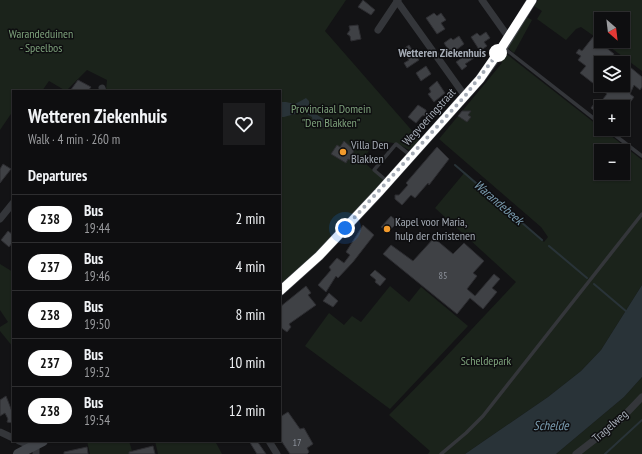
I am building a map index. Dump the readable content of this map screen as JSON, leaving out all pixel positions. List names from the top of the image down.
{
  "streets": {
    "main road": ["Wegvoeringstraat"],
    "street": ["Tragelweg"]
  },
  "water": ["Warandebeek", "Schelde"],
  "parks": ["Warandeduinen - Speelbos", "Provinciaal Domein \"Den Blakken\"", "Scheldepark"],
  "places": ["Wetteren Ziekenhuis", "Villa Den Blakken", "Kapel voor Maria, hulp der christenen"],
  "lines": ["bus line 238"],
  "house_numbers": ["85", "17"],
  "north": "bottom right",
  "page": {
    "map_buttons": ["+", "−"],
    "heading": [
      ["Wetteren Ziekenhuis", "Walk · 4 min · 260 m"],
      "Departures"
    ],
    "list": [
      {
        "mark": "238",
        "name": "Bus",
        "note": "19:44",
        "value": "2 min"
      },
      {
        "mark": "237",
        "name": "Bus",
        "note": "19:46",
        "value": "4 min"
      },
      {
        "mark": "238",
        "name": "Bus",
        "note": "19:50",
        "value": "8 min"
      },
      {
        "mark": "237",
        "name": "Bus",
        "note": "19:52",
        "value": "10 min"
      },
      {
        "mark": "238",
        "name": "Bus",
        "note": "19:54",
        "value": "12 min"
      }
    ]
  }
}
